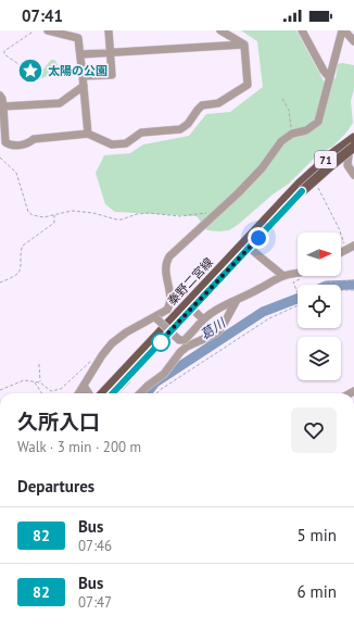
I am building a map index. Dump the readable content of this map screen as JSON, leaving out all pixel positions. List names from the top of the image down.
{
  "streets": {
    "main road": ["71", "秦野二宮線"]
  },
  "crossings": [
    ["71", "秦野二宮線"]
  ],
  "water": ["葛川"],
  "places": {
    "place": ["太陽の公園"]
  },
  "lines": ["bus line 82"],
  "north": "right",
  "page": {
    "status": "07:41",
    "heading": [
      ["久所入口", "Walk · 3 min · 200 m"],
      "Departures"
    ],
    "list": [
      {
        "mark": "82",
        "name": "Bus",
        "note": "07:46",
        "value": "5 min"
      },
      {
        "mark": "82",
        "name": "Bus",
        "note": "07:47",
        "value": "6 min"
      }
    ]
  }
}
